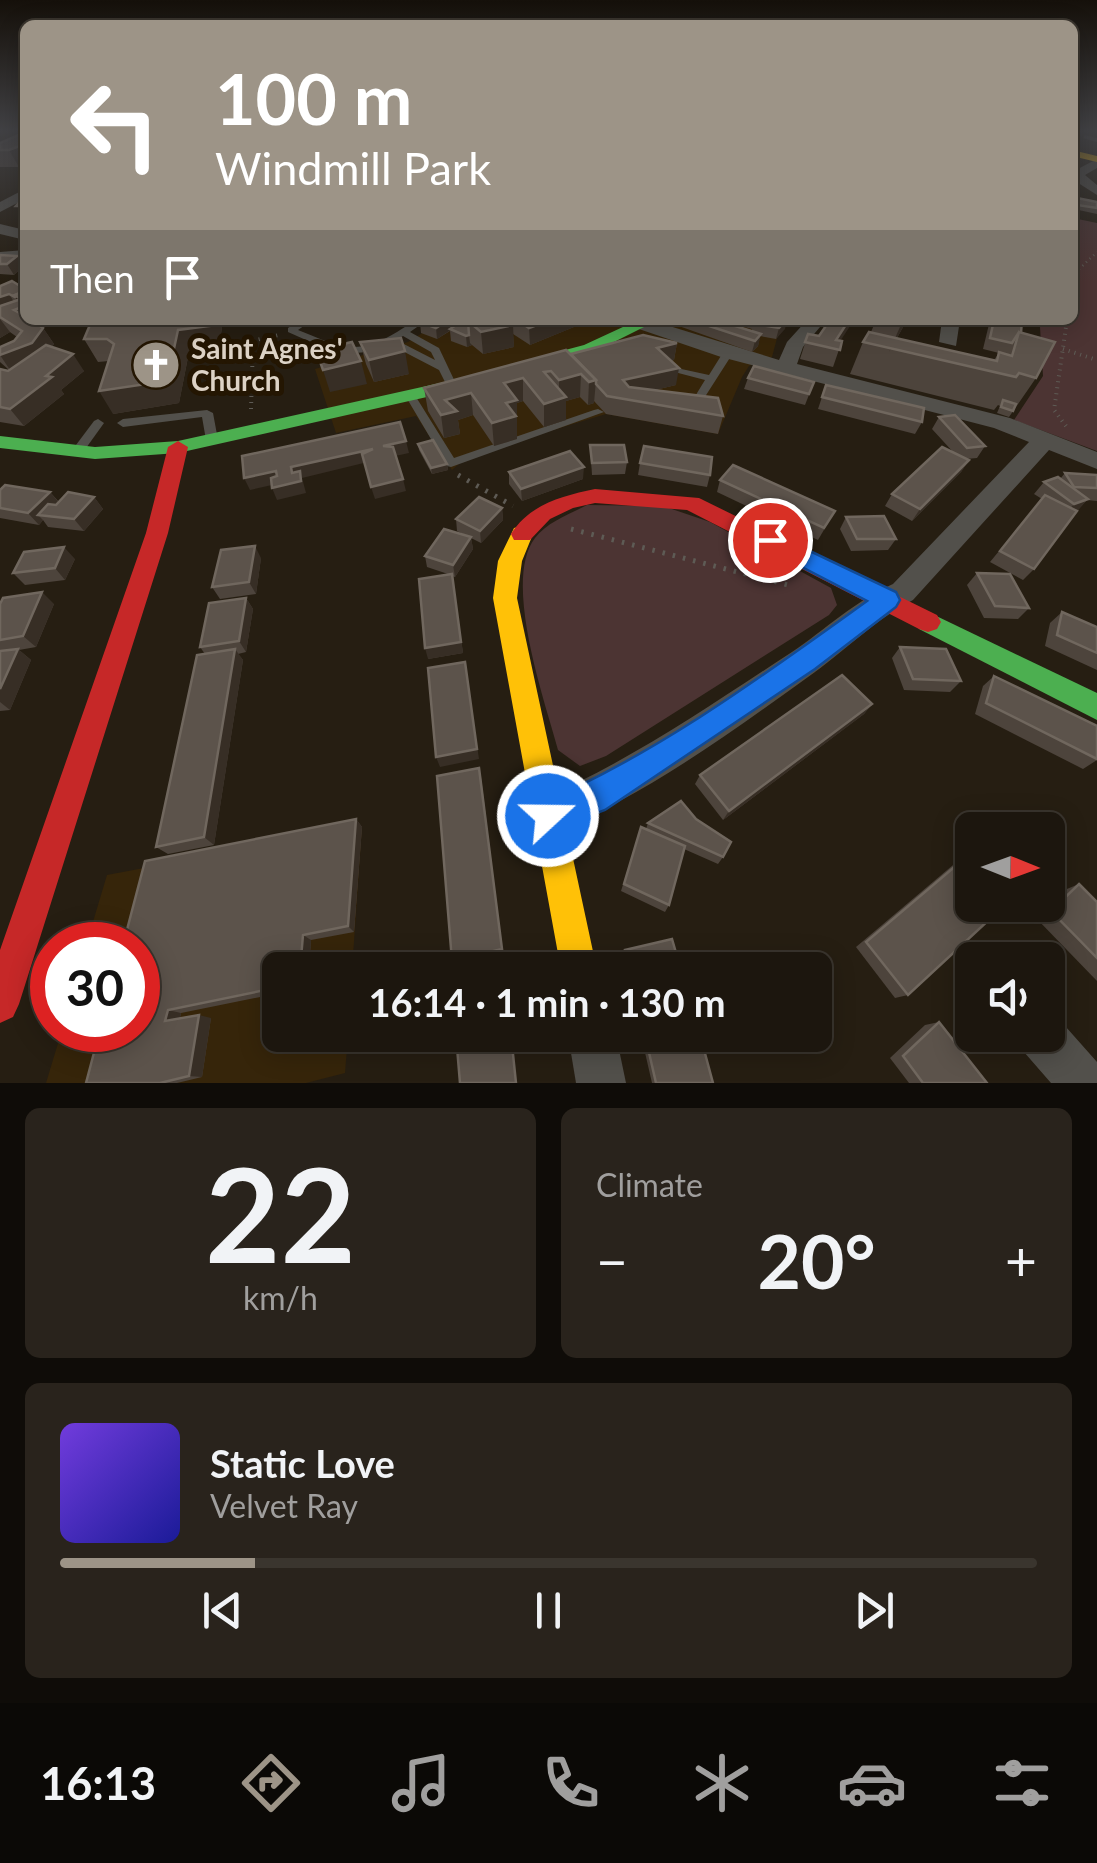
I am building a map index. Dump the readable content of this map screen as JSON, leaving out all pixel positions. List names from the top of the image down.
{
  "places": {
    "church": ["Saint Agnes' Church"]
  },
  "north": "right",
  "page": {
    "turn": ["100 m", "Windmill Park"],
    "then": "Then",
    "limit": "30",
    "trip": "16:14 · 1 min · 130 m",
    "tile": [
      ["22", "km/h"],
      "Climate"
    ],
    "heat": ["−", "20°", "+"],
    "song": ["Static Love", "Velvet Ray"],
    "tabs": "16:13"
  }
}
